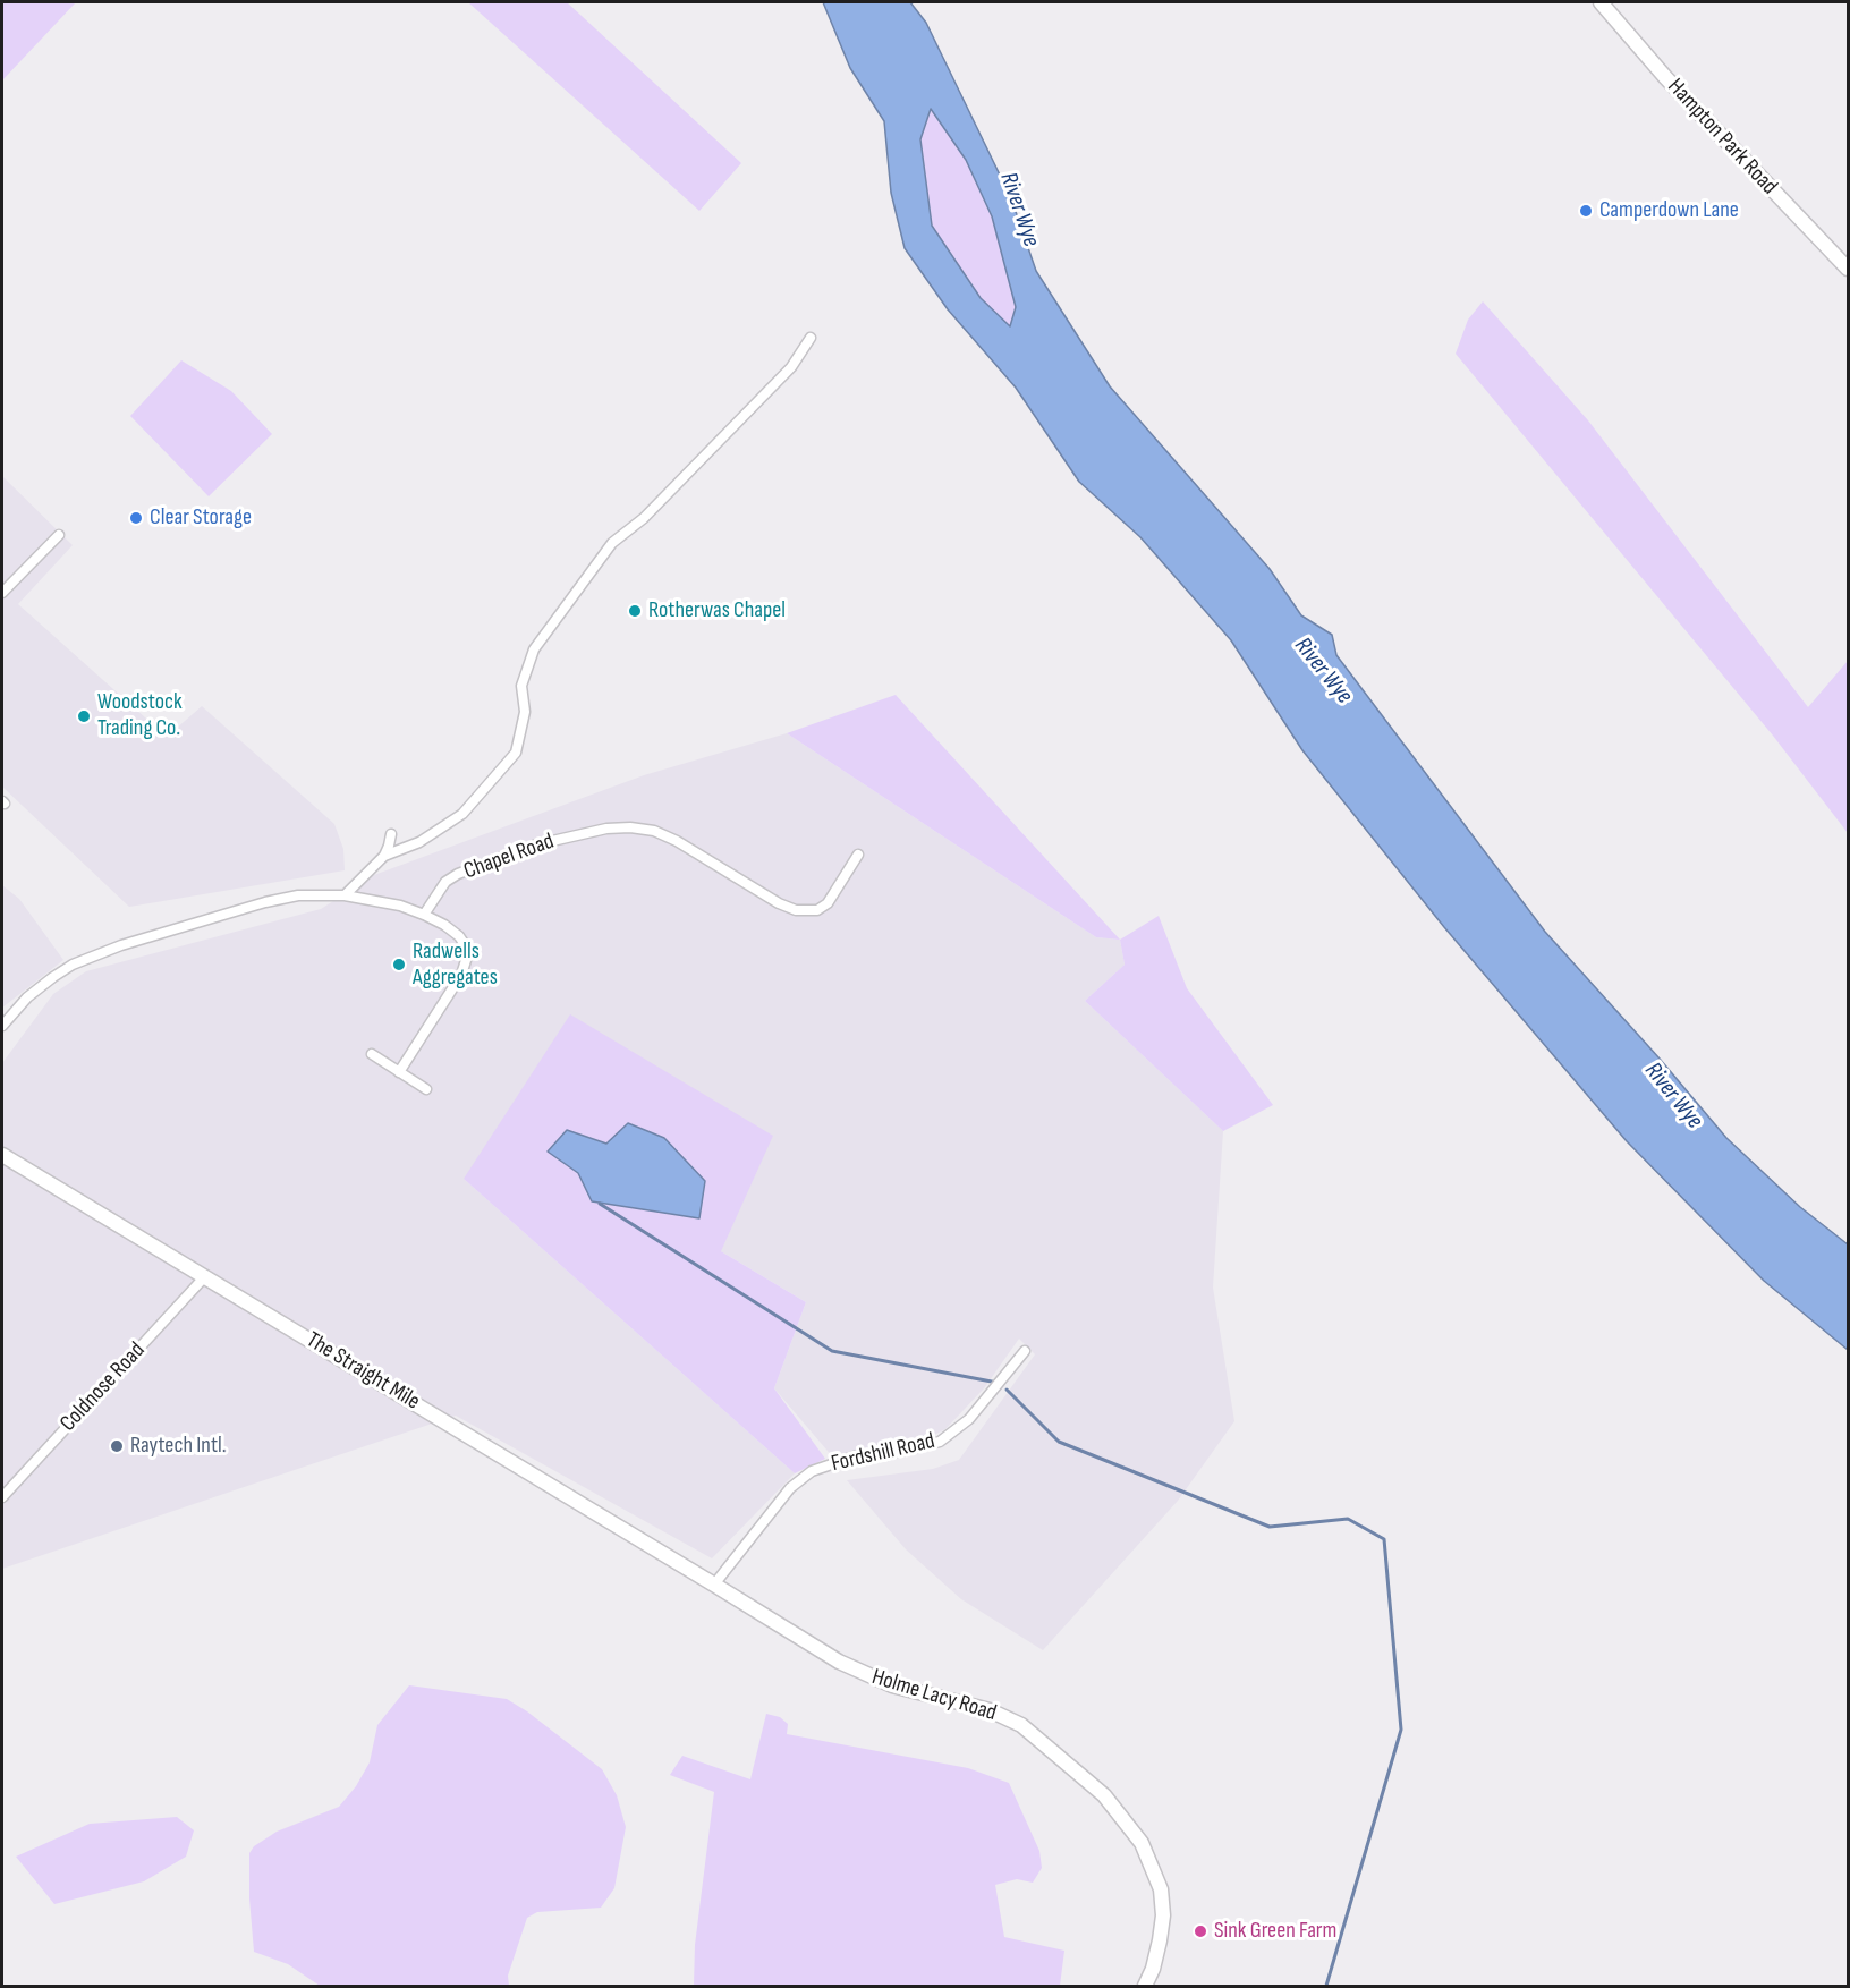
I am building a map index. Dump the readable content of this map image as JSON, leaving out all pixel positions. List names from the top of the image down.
{
  "streets": {
    "main road": ["Hampton Park Road", "The Straight Mile", "Holme Lacy Road"],
    "street": ["Chapel Road", "Coldnose Road", "Fordshill Road"]
  },
  "crossings": [
    ["The Straight Mile", "Coldnose Road"],
    ["The Straight Mile", "Fordshill Road"],
    ["The Straight Mile", "Holme Lacy Road"],
    ["Fordshill Road", "Holme Lacy Road"]
  ],
  "water": ["River Wye"],
  "places": [
    "Camperdown Lane",
    "Clear Storage",
    "Rotherwas Chapel",
    "Woodstock Trading Co.",
    "Radwells Aggregates",
    "Raytech Intl.",
    "Sink Green Farm"
  ]
}
